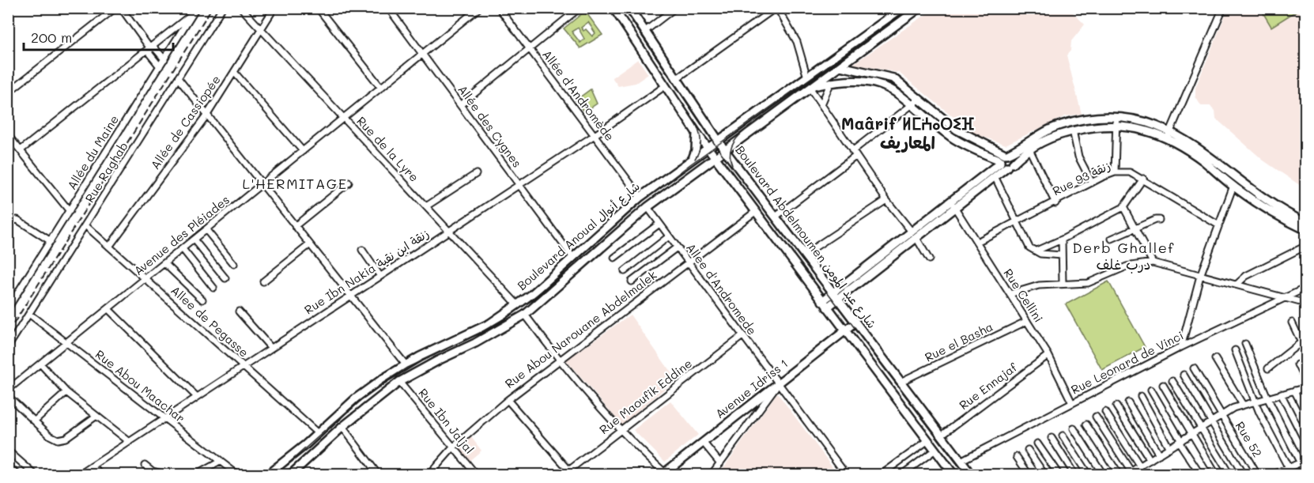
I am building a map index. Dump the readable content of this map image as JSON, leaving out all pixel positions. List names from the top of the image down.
{
  "streets": {
    "main road": ["Boulevard Anoual شارع أنوال", "Boulevard Abdelmoumen شارع عبد المومن", "Avenue Idriss 1"],
    "street": [
      "Allée d'Andromède",
      "Allée de Cassiopée",
      "Allée des Cygnes",
      "Rue de la Lyre",
      "Allée du Maine",
      "Rue Raghab",
      "Rue 93 زنقة",
      "Avenue des Pléiades",
      "Rue Ibn Nakia زنقة ابن نقية",
      "Allee d'Andromede",
      "Rue Cellini",
      "Allee de Pegasse",
      "Rue Abou Narouane Abdelmalek",
      "Rue el Basha",
      "Rue Leonard de Vinci",
      "Rue Abou Maachar",
      "Rue Ennajaf",
      "Rue Maoufik Eddine",
      "Rue Ibn Jaljal",
      "Rue 52"
    ]
  },
  "crossings": [
    ["Allée d'Andromède", "Boulevard Anoual شارع أنوال"],
    ["Allée d'Andromède", "Rue Ibn Nakia زنقة ابن نقية"],
    ["Allée de Cassiopée", "Rue de la Lyre"],
    ["Allée de Cassiopée", "Allee de Pegasse"],
    ["Allée des Cygnes", "Avenue des Pléiades"],
    ["Allée des Cygnes", "Boulevard Anoual شارع أنوال"],
    ["Allée des Cygnes", "Rue Ibn Nakia زنقة ابن نقية"],
    ["Rue de la Lyre", "Avenue des Pléiades"],
    ["Rue de la Lyre", "Boulevard Anoual شارع أنوال"],
    ["Rue de la Lyre", "Rue Ibn Nakia زنقة ابن نقية"],
    ["Rue Raghab", "Allee de Pegasse"],
    ["Rue Raghab", "Rue Abou Maachar"],
    ["Rue 93 زنقة", "Rue Cellini"],
    ["Avenue des Pléiades", "Allee de Pegasse"],
    ["Avenue des Pléiades", "Rue Abou Maachar"],
    ["Boulevard Anoual شارع أنوال", "Boulevard Abdelmoumen شارع عبد المومن"],
    ["Boulevard Anoual شارع أنوال", "Allee d'Andromede"],
    ["Boulevard Anoual شارع أنوال", "Allee de Pegasse"],
    ["Boulevard Anoual شارع أنوال", "Rue Ibn Jaljal"],
    ["Boulevard Abdelmoumen شارع عبد المومن", "Rue el Basha"],
    ["Boulevard Abdelmoumen شارع عبد المومن", "Rue Leonard de Vinci"],
    ["Boulevard Abdelmoumen شارع عبد المومن", "Rue Ennajaf"],
    ["Boulevard Abdelmoumen شارع عبد المومن", "Avenue Idriss 1"],
    ["Rue Ibn Nakia زنقة ابن نقية", "Allee de Pegasse"],
    ["Rue Ibn Nakia زنقة ابن نقية", "Rue Abou Maachar"],
    ["Allee d'Andromede", "Rue Abou Narouane Abdelmalek"],
    ["Allee d'Andromede", "Avenue Idriss 1"],
    ["Allee d'Andromede", "Rue Maoufik Eddine"],
    ["Rue Cellini", "Rue el Basha"],
    ["Rue Cellini", "Rue Leonard de Vinci"],
    ["Rue Cellini", "Rue Ennajaf"],
    ["Rue Abou Narouane Abdelmalek", "Rue Ibn Jaljal"]
  ],
  "districts": ["Maârif ⵍⵎⵄⴰⵔⵉⴼ المعاريف", "L'HERMITAGE", "Derb Ghallef درب غلف"],
  "scale_bar": "200 m"
}
